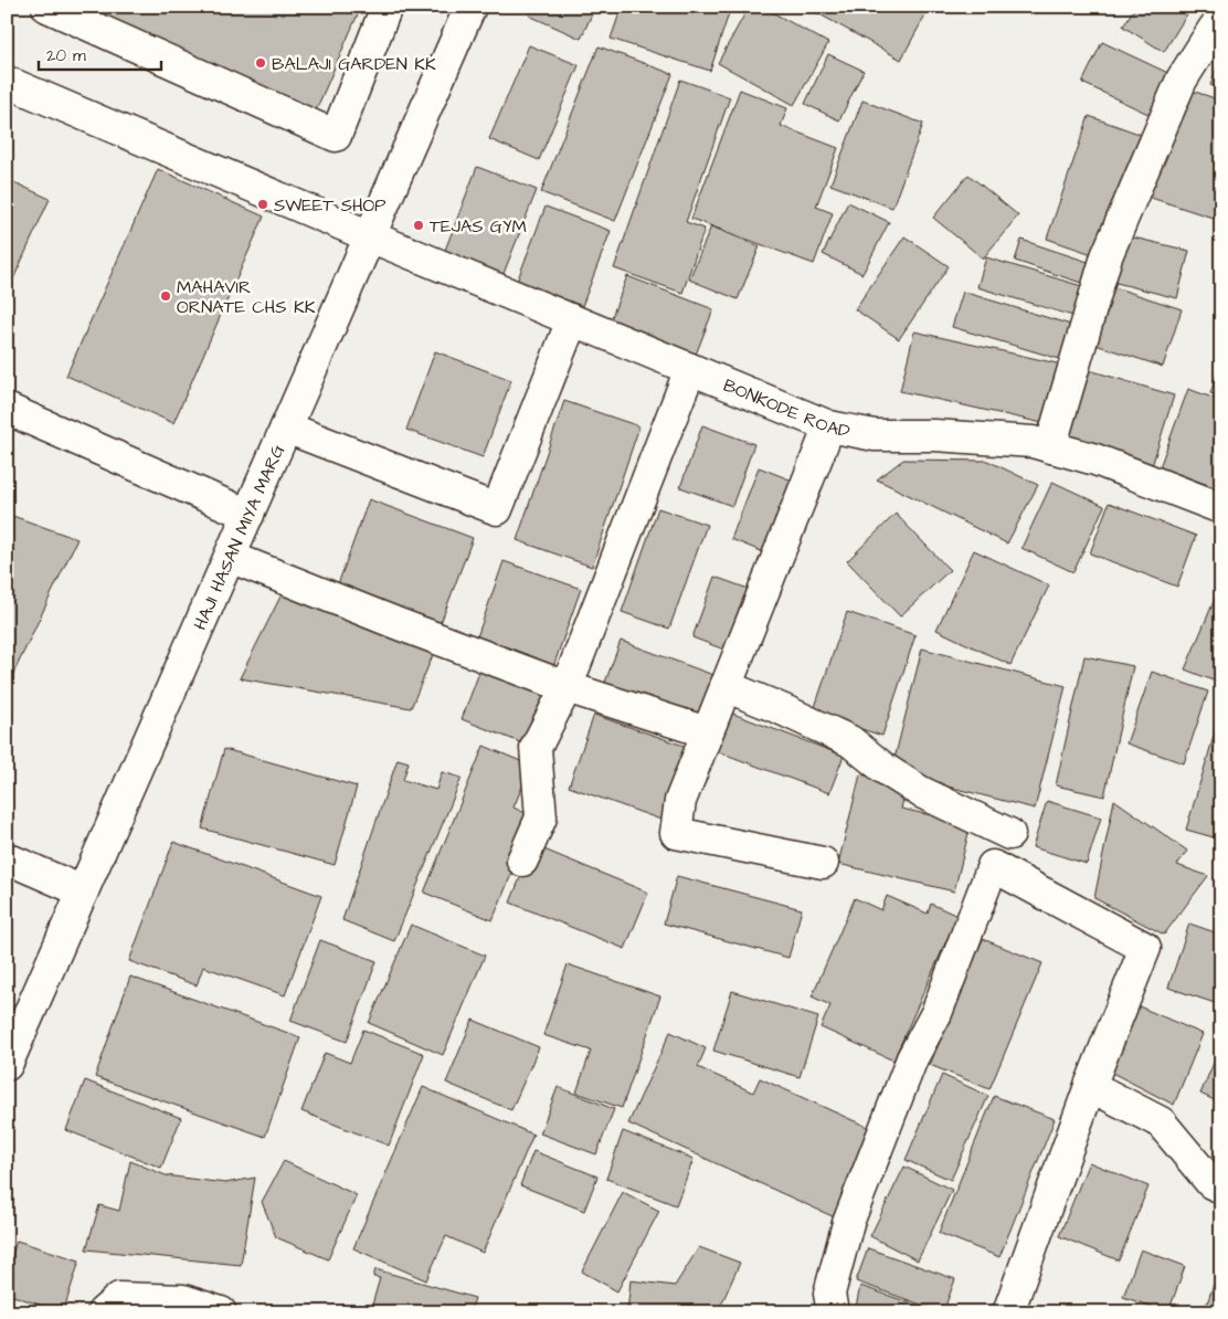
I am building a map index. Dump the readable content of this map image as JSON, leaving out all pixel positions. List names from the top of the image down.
{
  "streets": {
    "street": ["BONKODE ROAD", "HAJI HASAN MIYA MARG"]
  },
  "crossings": [
    ["BONKODE ROAD", "HAJI HASAN MIYA MARG"]
  ],
  "places": [
    "BALAJI GARDEN KK",
    "SWEET SHOP",
    "TEJAS GYM",
    "MAHAVIR ORNATE CHS KK"
  ],
  "scale_bar": "20 m"
}
